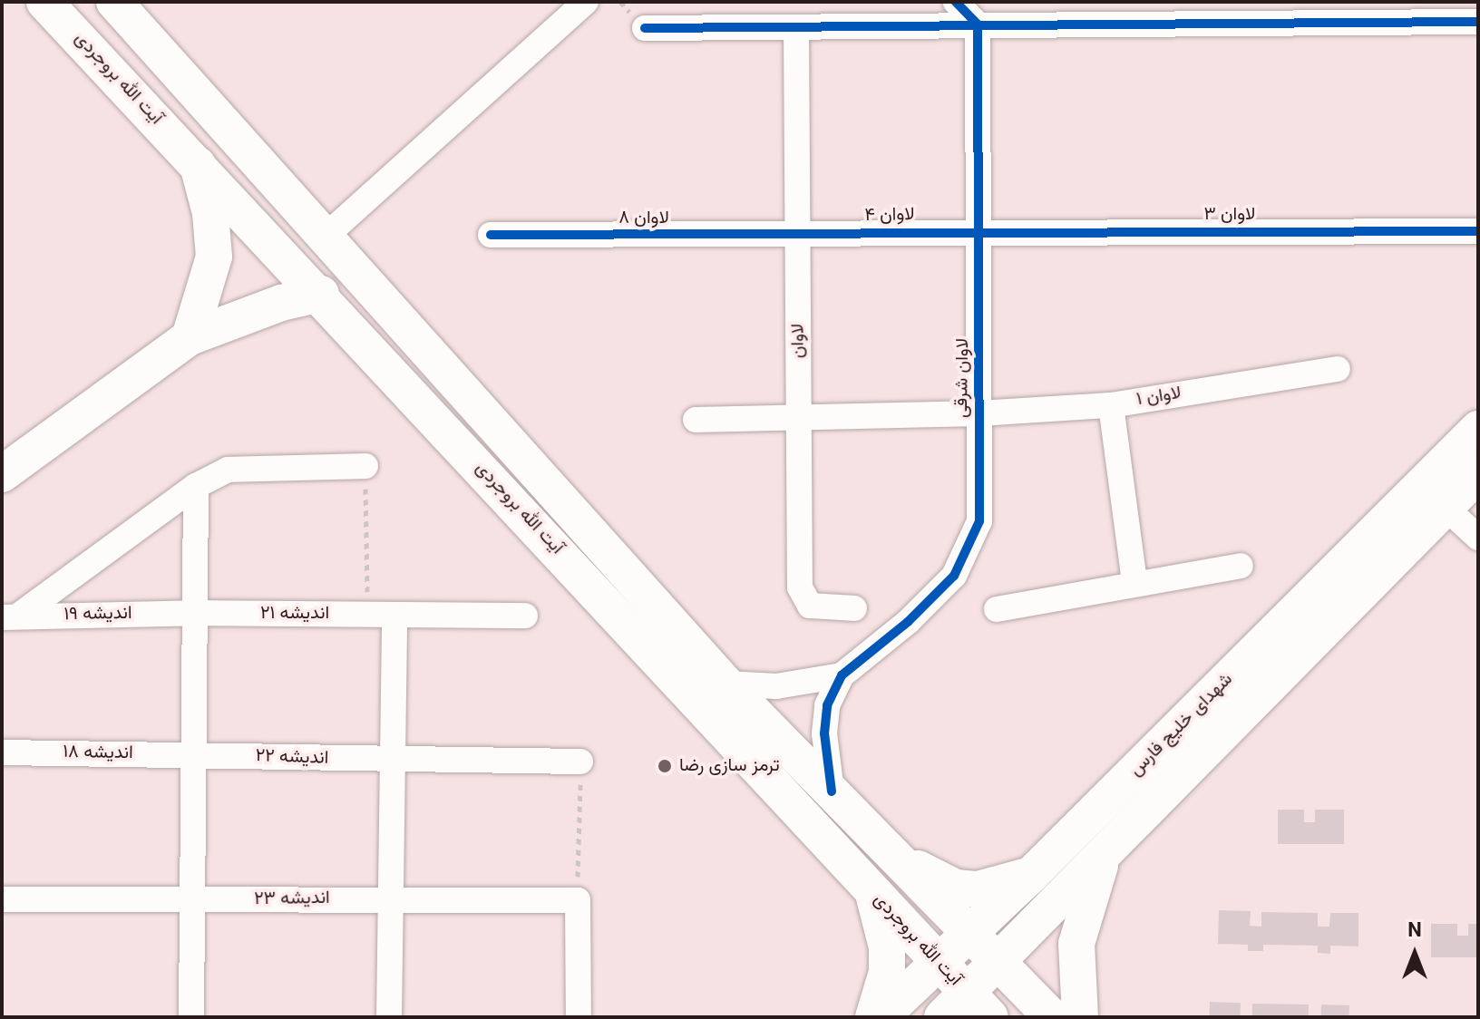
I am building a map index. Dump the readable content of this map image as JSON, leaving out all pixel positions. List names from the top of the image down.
{
  "streets": {
    "main road": ["آیت الله بروجردی", "شهدای خلیج فارس"],
    "street": [
      "لاوان ۳",
      "لاوان ۴",
      "لاوان ۸",
      "لاوان",
      "لاوان شرقی",
      "لاوان ۱",
      "اندیشه ۲۱",
      "اندیشه ۱۹",
      "اندیشه ۱۸",
      "اندیشه ۲۲",
      "اندیشه ۲۳"
    ]
  },
  "crossings": [
    ["آیت الله بروجردی", "شهدای خلیج فارس"],
    ["لاوان ۳", "لاوان ۴"],
    ["لاوان ۳", "لاوان شرقی"],
    ["لاوان ۴", "لاوان ۸"],
    ["لاوان ۴", "لاوان"],
    ["لاوان ۴", "لاوان شرقی"],
    ["لاوان ۸", "لاوان"],
    ["لاوان", "لاوان ۱"],
    ["لاوان شرقی", "لاوان ۱"],
    ["اندیشه ۲۱", "اندیشه ۱۹"],
    ["اندیشه ۱۸", "اندیشه ۲۲"]
  ],
  "places": ["ترمز سازی رضا"],
  "north": "top"
}
